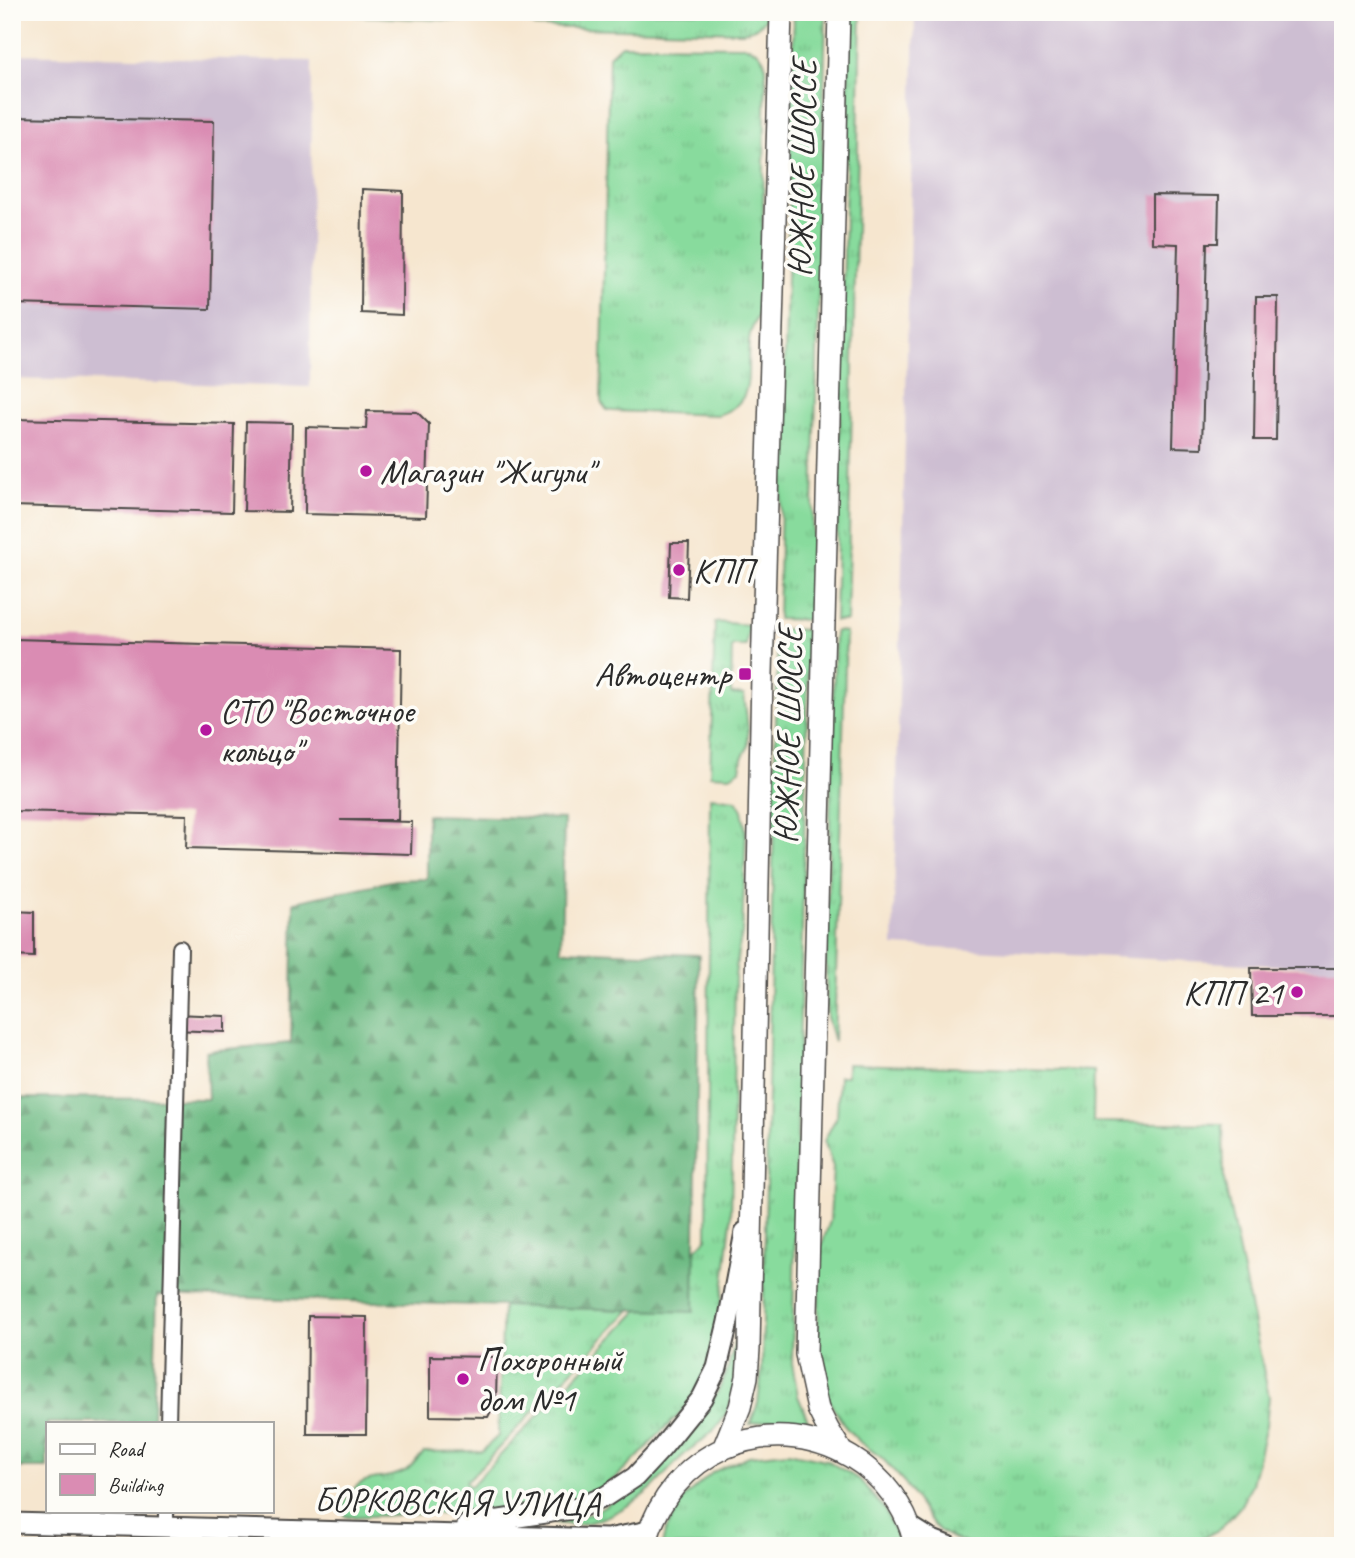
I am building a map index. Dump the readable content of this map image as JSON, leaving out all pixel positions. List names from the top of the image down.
{
  "streets": {
    "main road": ["ЮЖНОЕ ШОССЕ", "БОРКОВСКАЯ УЛИЦА"]
  },
  "places": {
    "other": [
      "Магазин \"Жигули\"",
      "КПП",
      "СТО \"Восточное кольцо\"",
      "КПП 21",
      "Похоронный дом №1"
    ],
    "transit": ["Автоцентр"]
  },
  "legend": ["Road", "Building"]
}
